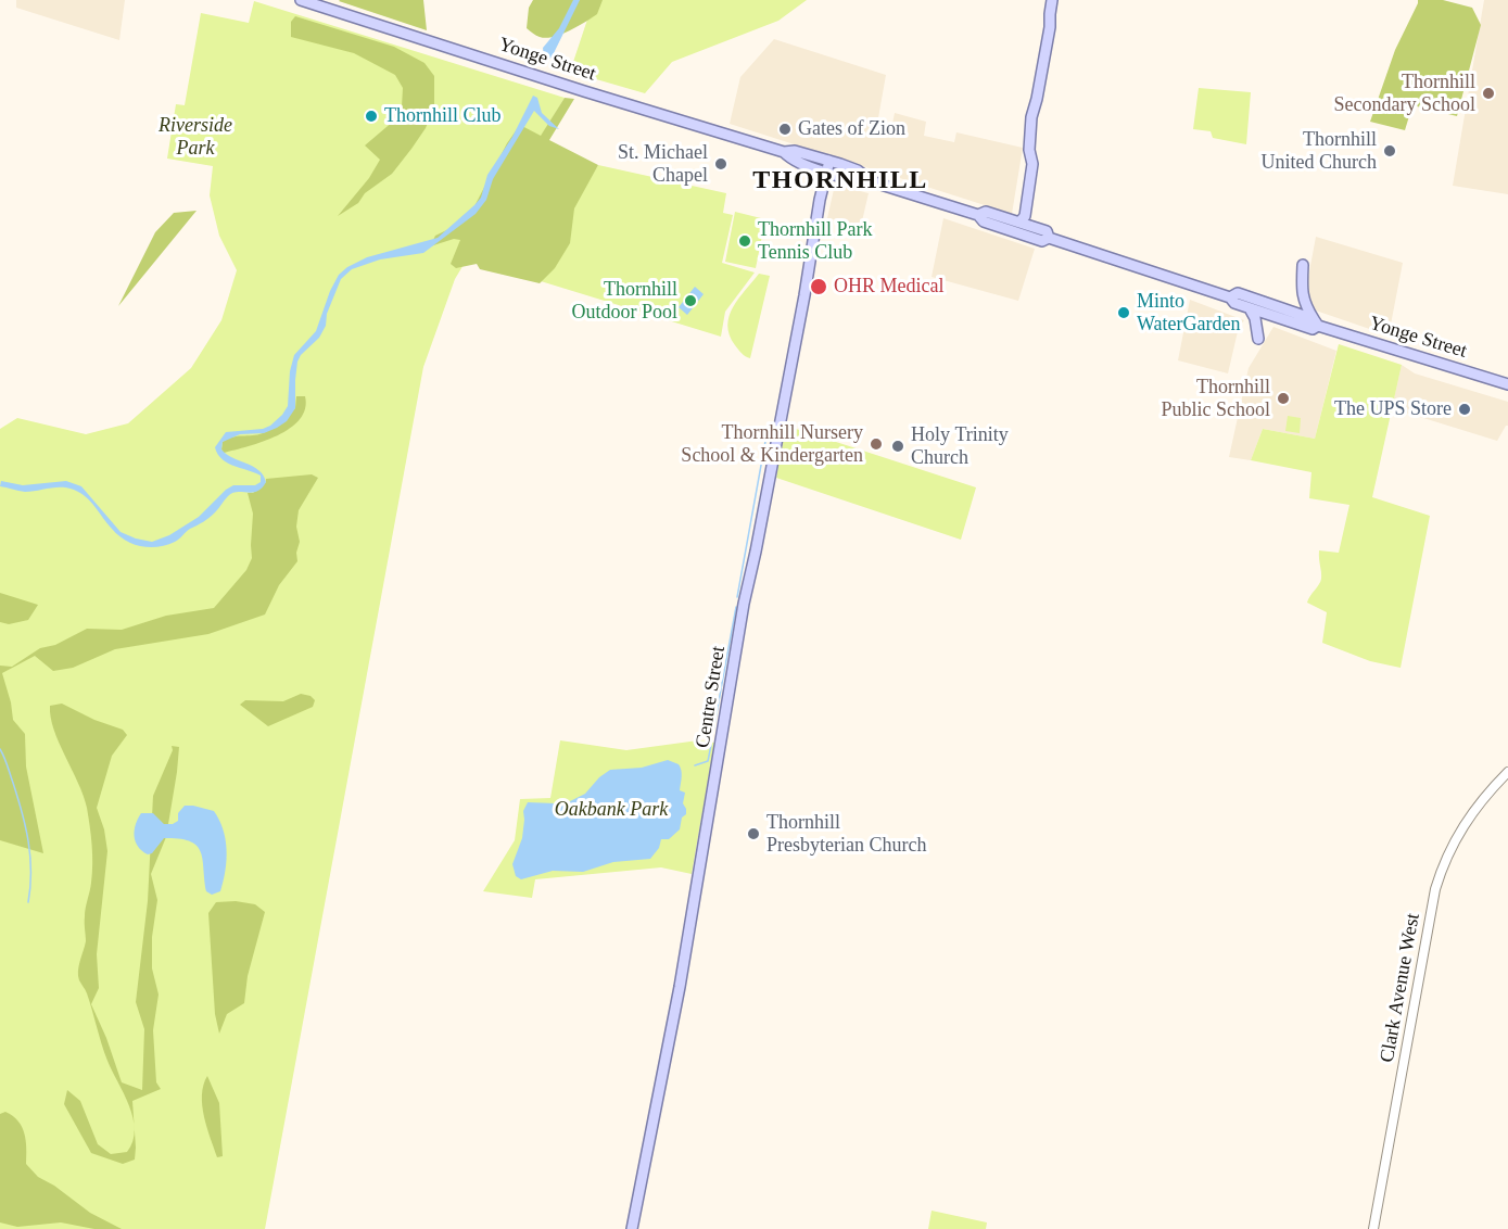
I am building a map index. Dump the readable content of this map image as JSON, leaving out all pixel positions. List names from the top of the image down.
{
  "streets": {
    "main road": ["Yonge Street", "Centre Street"],
    "street": ["Clark Avenue West"]
  },
  "crossings": [
    ["Yonge Street", "Centre Street"]
  ],
  "districts": ["THORNHILL"],
  "parks": ["Riverside Park", "Oakbank Park"],
  "places": [
    "Thornhill Secondary School",
    "Thornhill Club",
    "Gates of Zion",
    "Thornhill United Church",
    "St. Michael Chapel",
    "Thornhill Park Tennis Club",
    "OHR Medical",
    "Thornhill Outdoor Pool",
    "Minto WaterGarden",
    "Thornhill Public School",
    "The UPS Store",
    "Thornhill Nursery School & Kindergarten",
    "Holy Trinity Church",
    "Thornhill Presbyterian Church"
  ]
}
